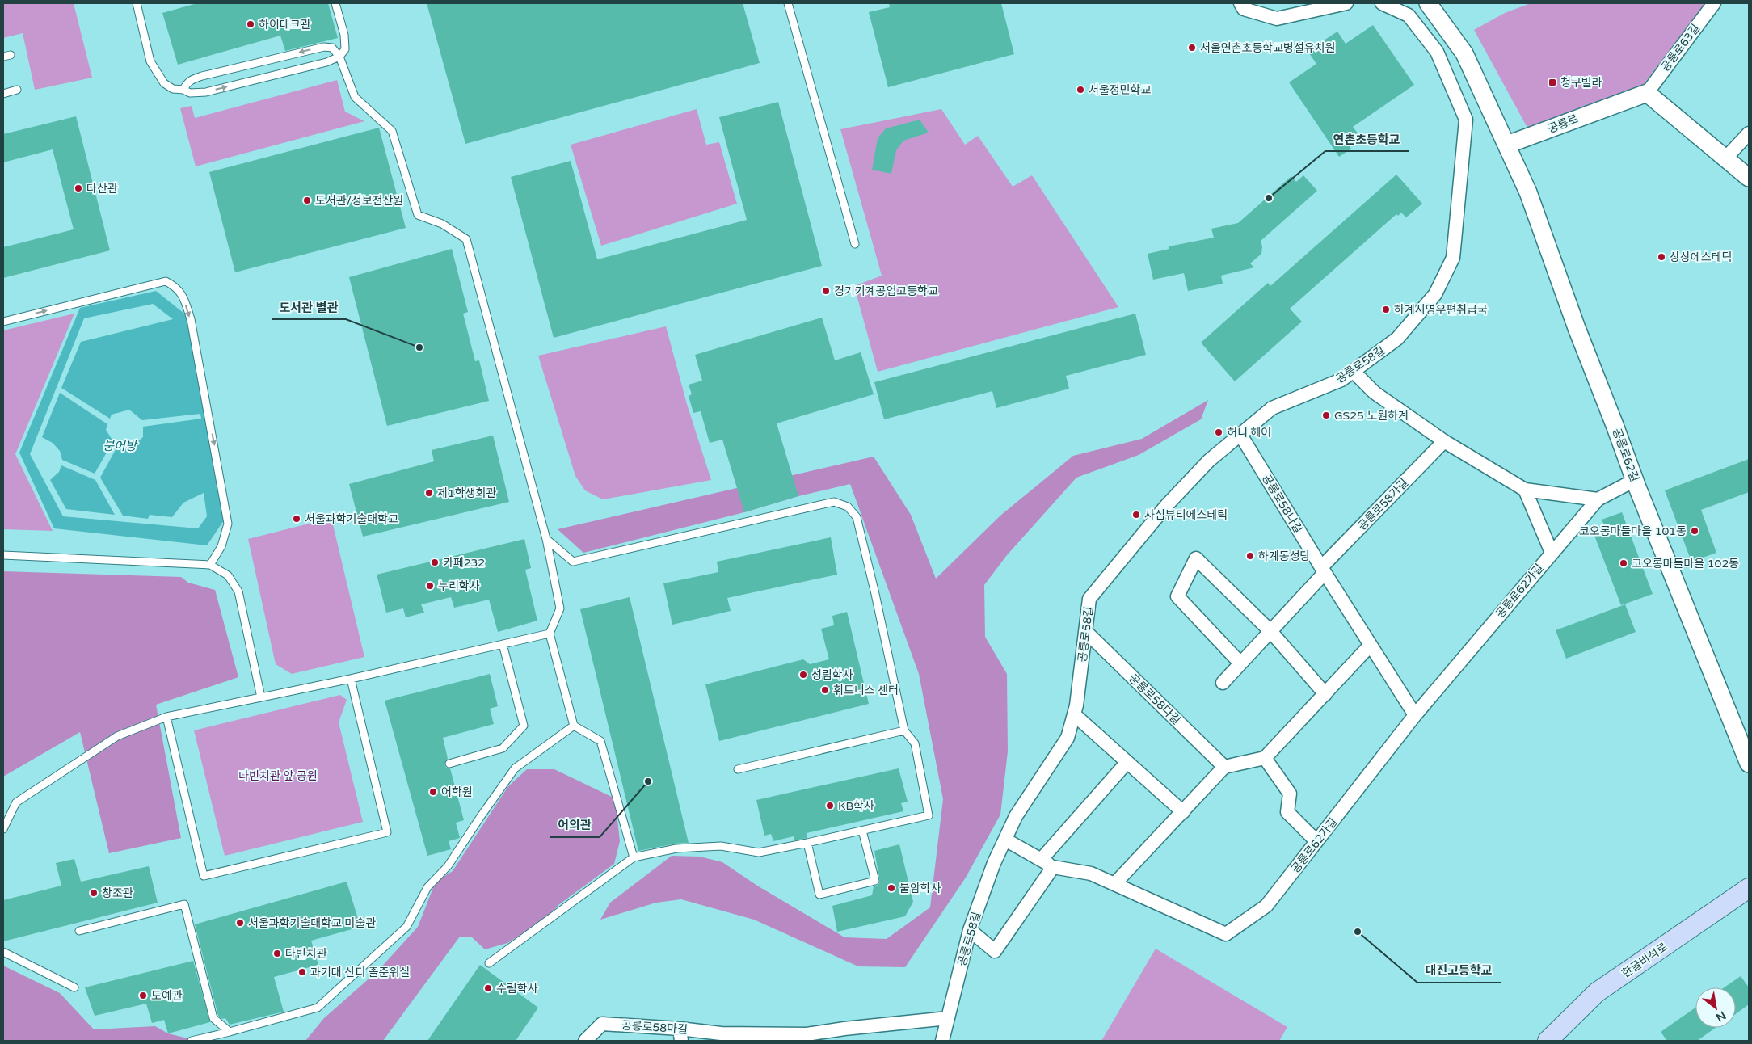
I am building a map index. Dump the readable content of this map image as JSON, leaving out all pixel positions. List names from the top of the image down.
{
  "streets": {
    "main road": ["한글비석로"],
    "street": [
      "공릉로63길",
      "공릉로",
      "공릉로58길",
      "공릉로62길",
      "공릉로58나길",
      "공릉로58가길",
      "공릉로62가길",
      "공릉로58다길",
      "공릉로58마길"
    ]
  },
  "crossings": [
    ["공릉로63길", "공릉로"],
    ["공릉로", "공릉로62길"],
    ["공릉로58길", "공릉로58나길"],
    ["공릉로58길", "공릉로58다길"],
    ["공릉로58길", "공릉로58마길"],
    ["공릉로62길", "공릉로62가길"],
    ["공릉로58나길", "공릉로58가길"],
    ["공릉로58나길", "공릉로62가길"]
  ],
  "water": ["붕어방"],
  "parks": ["다빈치관 앞 공원"],
  "places": {
    "other": [
      "하이테크관",
      "서울연촌초등학교병설유치원",
      "서울정민학교",
      "다산관",
      "연촌초등학교",
      "도서관/정보전산원",
      "상상에스테틱",
      "경기기계공업고등학교",
      "하계시영우편취급국",
      "도서관 별관",
      "GS25 노원하계",
      "허니 헤어",
      "제1학생회관",
      "사심뷰티에스테틱",
      "서울과학기술대학교",
      "코오롱마들마을 101동",
      "하계동성당",
      "카페232",
      "코오롱마들마을 102동",
      "누리학사",
      "성림학사",
      "휘트니스 센터",
      "어의관",
      "어학원",
      "KB학사",
      "불암학사",
      "창조관",
      "서울과학기술대학교 미술관",
      "대진고등학교",
      "다빈치관",
      "과기대 산디 졸준위실",
      "수림학사",
      "도예관"
    ],
    "transit": ["청구빌라"]
  },
  "north": "bottom right"
}
